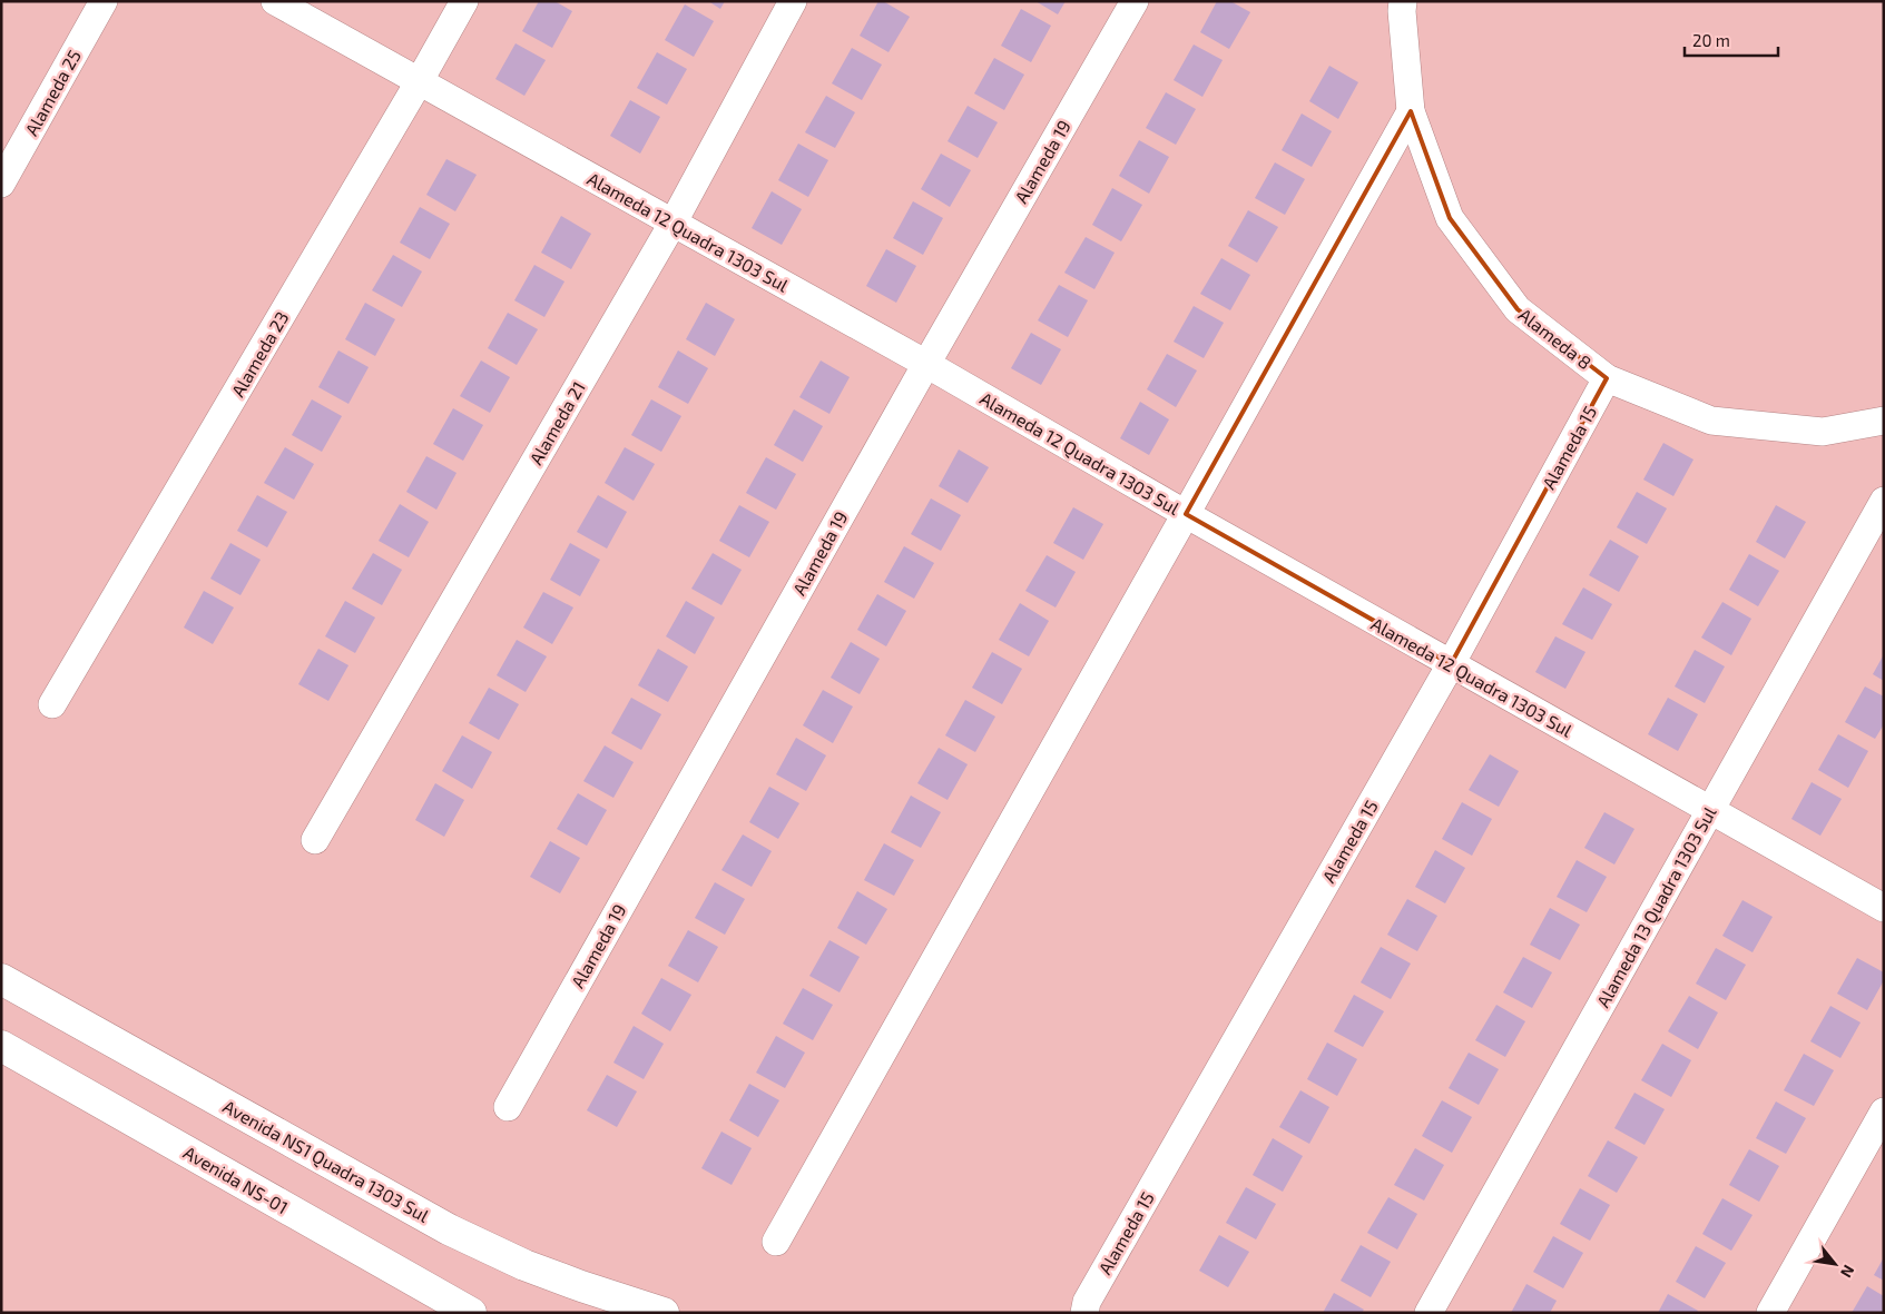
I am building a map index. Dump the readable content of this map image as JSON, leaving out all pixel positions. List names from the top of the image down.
{
  "streets": {
    "street": [
      "Alameda 25",
      "Alameda 19",
      "Alameda 12 Quadra 1303 Sul",
      "Alameda 8",
      "Alameda 23",
      "Alameda 21",
      "Alameda 15",
      "Alameda 13 Quadra 1303 Sul",
      "Avenida NS1 Quadra 1303 Sul",
      "Avenida NS-01"
    ]
  },
  "crossings": [
    ["Alameda 19", "Alameda 12 Quadra 1303 Sul"],
    ["Alameda 12 Quadra 1303 Sul", "Alameda 23"],
    ["Alameda 12 Quadra 1303 Sul", "Alameda 21"],
    ["Alameda 12 Quadra 1303 Sul", "Alameda 15"],
    ["Alameda 12 Quadra 1303 Sul", "Alameda 13 Quadra 1303 Sul"],
    ["Alameda 8", "Alameda 15"]
  ],
  "scale_bar": "20 m",
  "north": "bottom right"
}
